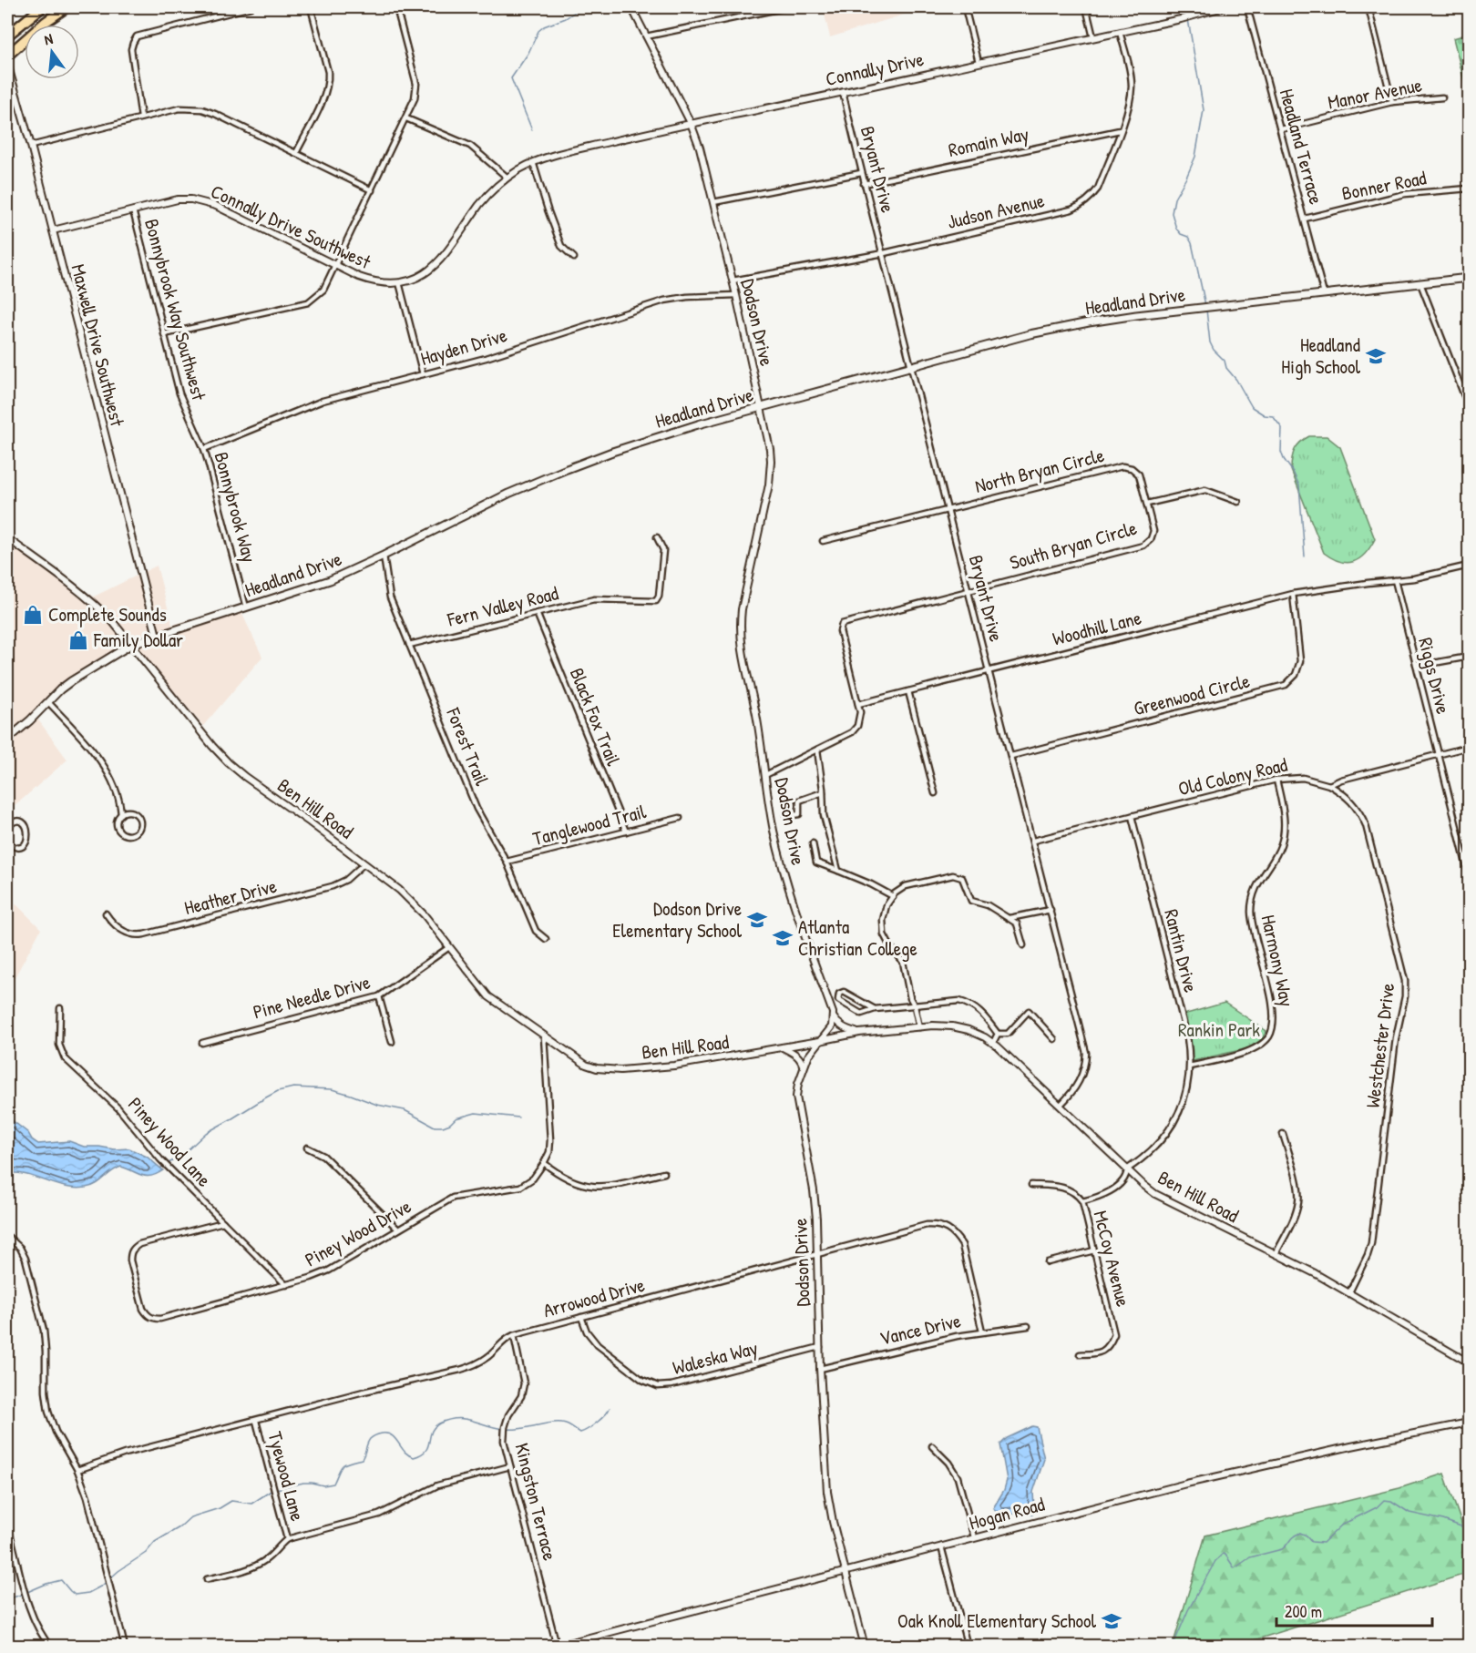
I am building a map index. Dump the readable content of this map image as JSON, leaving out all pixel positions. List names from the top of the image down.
{
  "streets": {
    "main road": ["Headland Drive"],
    "street": [
      "Connally Drive",
      "Manor Avenue",
      "Romain Way",
      "Headland Terrace",
      "Bryant Drive",
      "Bonner Road",
      "Judson Avenue",
      "Connally Drive Southwest",
      "Bonnybrook Way Southwest",
      "Dodson Drive",
      "Maxwell Drive Southwest",
      "Hayden Drive",
      "North Bryan Circle",
      "Bonnybrook Way",
      "South Bryan Circle",
      "Fern Valley Road",
      "Woodhill Lane",
      "Riggs Drive",
      "Greenwood Circle",
      "Black Fox Trail",
      "Forest Trail",
      "Old Colony Road",
      "Ben Hill Road",
      "Tanglewood Trail",
      "Heather Drive",
      "Rantin Drive",
      "Harmony Way",
      "Pine Needle Drive",
      "Westchester Drive",
      "Piney Wood Lane",
      "Piney Wood Drive",
      "McCoy Avenue",
      "Arrowood Drive",
      "Vance Drive",
      "Waleska Way",
      "Tyewood Lane",
      "Kingston Terrace",
      "Hogan Road"
    ]
  },
  "crossings": [
    ["Connally Drive", "Bryant Drive"],
    ["Connally Drive", "Judson Avenue"],
    ["Connally Drive", "Connally Drive Southwest"],
    ["Connally Drive", "Dodson Drive"],
    ["Manor Avenue", "Headland Terrace"],
    ["Romain Way", "Bryant Drive"],
    ["Romain Way", "Judson Avenue"],
    ["Headland Terrace", "Bonner Road"],
    ["Headland Terrace", "Headland Drive"],
    ["Bryant Drive", "Judson Avenue"],
    ["Bryant Drive", "Headland Drive"],
    ["Bryant Drive", "North Bryan Circle"],
    ["Bryant Drive", "South Bryan Circle"],
    ["Bryant Drive", "Woodhill Lane"],
    ["Bryant Drive", "Greenwood Circle"],
    ["Bryant Drive", "Old Colony Road"],
    ["Bryant Drive", "Ben Hill Road"],
    ["Judson Avenue", "Dodson Drive"],
    ["Connally Drive Southwest", "Bonnybrook Way Southwest"],
    ["Connally Drive Southwest", "Maxwell Drive Southwest"],
    ["Headland Drive", "Dodson Drive"],
    ["Headland Drive", "Maxwell Drive Southwest"],
    ["Headland Drive", "Bonnybrook Way"],
    ["Headland Drive", "Forest Trail"],
    ["Headland Drive", "Ben Hill Road"],
    ["Bonnybrook Way Southwest", "Bonnybrook Way"],
    ["Dodson Drive", "Hayden Drive"],
    ["Dodson Drive", "Ben Hill Road"],
    ["Dodson Drive", "Arrowood Drive"],
    ["Dodson Drive", "Vance Drive"],
    ["Dodson Drive", "Waleska Way"],
    ["Dodson Drive", "Hogan Road"],
    ["Hayden Drive", "Bonnybrook Way"],
    ["North Bryan Circle", "South Bryan Circle"],
    ["South Bryan Circle", "Woodhill Lane"],
    ["Fern Valley Road", "Black Fox Trail"],
    ["Fern Valley Road", "Forest Trail"],
    ["Woodhill Lane", "Riggs Drive"],
    ["Woodhill Lane", "Greenwood Circle"],
    ["Black Fox Trail", "Tanglewood Trail"],
    ["Forest Trail", "Tanglewood Trail"],
    ["Old Colony Road", "Rantin Drive"],
    ["Old Colony Road", "Harmony Way"],
    ["Old Colony Road", "Westchester Drive"],
    ["Ben Hill Road", "Heather Drive"],
    ["Ben Hill Road", "Rantin Drive"],
    ["Ben Hill Road", "Pine Needle Drive"],
    ["Ben Hill Road", "Westchester Drive"],
    ["Ben Hill Road", "Piney Wood Drive"],
    ["Rantin Drive", "Harmony Way"],
    ["Rantin Drive", "McCoy Avenue"],
    ["Piney Wood Lane", "Piney Wood Drive"],
    ["Arrowood Drive", "Vance Drive"],
    ["Arrowood Drive", "Waleska Way"],
    ["Arrowood Drive", "Tyewood Lane"],
    ["Arrowood Drive", "Kingston Terrace"],
    ["Kingston Terrace", "Hogan Road"]
  ],
  "parks": ["Rankin Park"],
  "places": {
    "school or university": [
      "Headland High School",
      "Dodson Drive Elementary School",
      "Atlanta Christian College",
      "Oak Knoll Elementary School"
    ],
    "shop": ["Complete Sounds", "Family Dollar"]
  },
  "scale_bar": "200 m",
  "north": "top"
}
